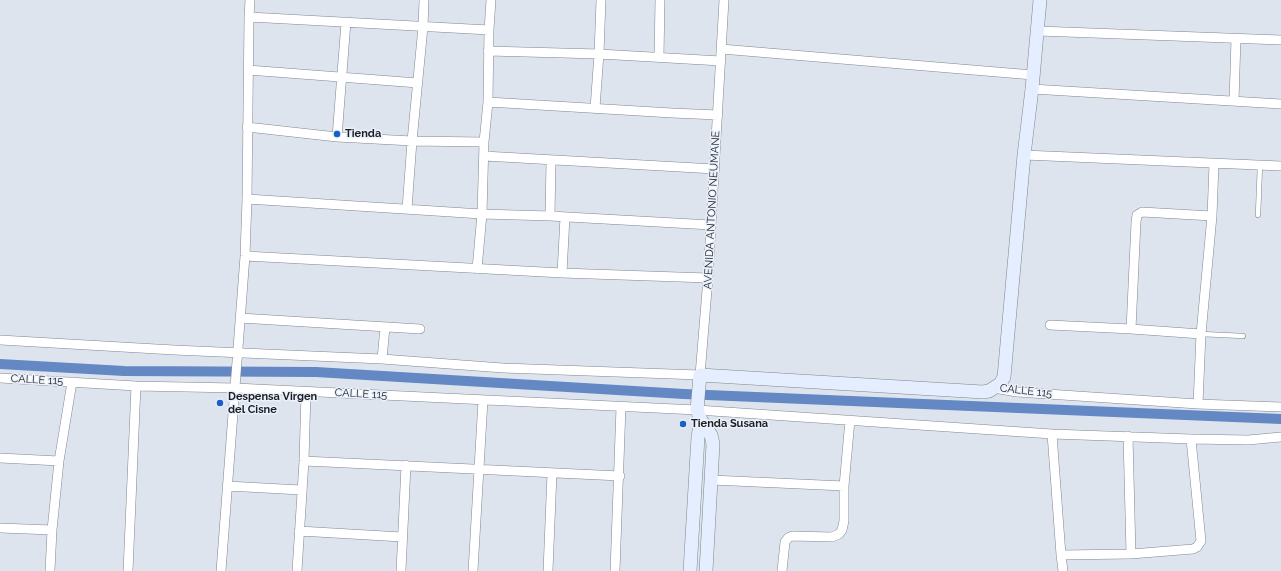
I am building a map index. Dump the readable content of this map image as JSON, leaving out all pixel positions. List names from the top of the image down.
{
  "streets": {
    "street": ["AVENIDA ANTONIO NEUMANE", "CALLE 115"]
  },
  "crossings": [
    ["AVENIDA ANTONIO NEUMANE", "CALLE 115"]
  ],
  "places": ["Tienda", "Despensa Virgen del Cisne", "Tienda Susana"]
}
